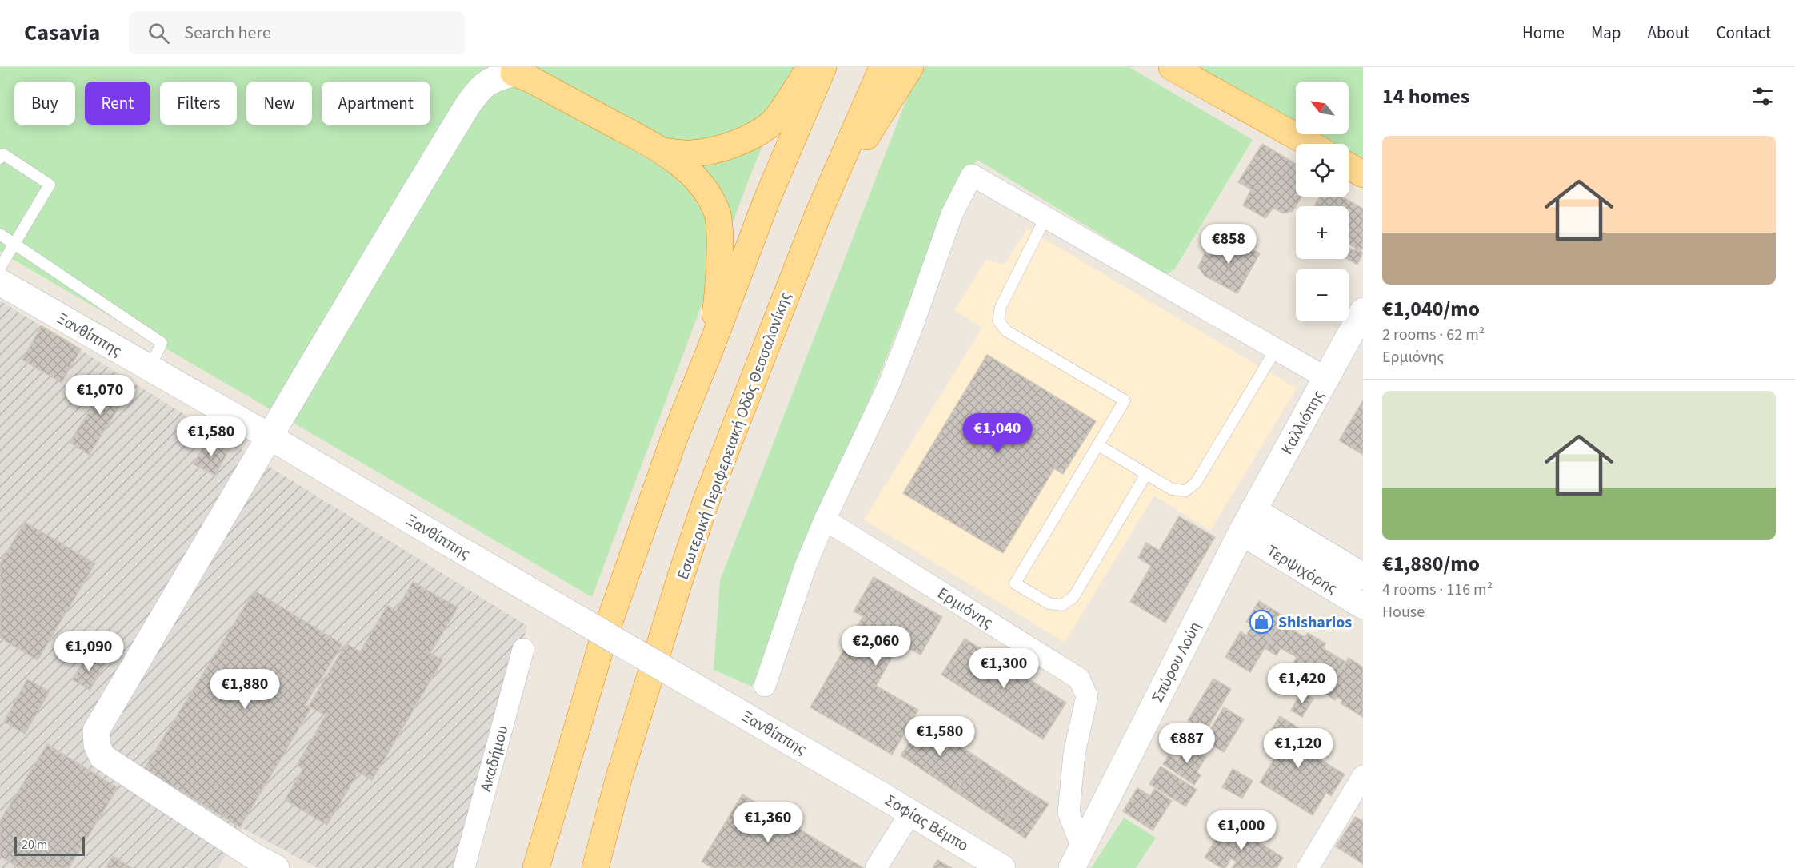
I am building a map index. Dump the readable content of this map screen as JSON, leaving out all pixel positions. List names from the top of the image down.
{
  "streets": {
    "highway": ["Εσωτερική Περιφερειακή Οδός Θεσσαλονίκης"],
    "street": [
      "Ξανθίππης",
      "Καλλιόπης",
      "Τερψιχόρης",
      "Ερμιόνης",
      "Σπύρου Λούη",
      "Ακαδήμου",
      "Σοφίας Βέμπο"
    ]
  },
  "crossings": [
    ["Ξανθίππης", "Σοφίας Βέμπο"],
    ["Καλλιόπης", "Τερψιχόρης"],
    ["Καλλιόπης", "Σπύρου Λούη"],
    ["Τερψιχόρης", "Σπύρου Λούη"],
    ["Ερμιόνης", "Σπύρου Λούη"]
  ],
  "places": {
    "shop": ["Shisharios"]
  },
  "scale_bar": "20 m",
  "north": "top left",
  "page": {
    "header": "Casavia",
    "search": "Search here",
    "nav": [
      "Home",
      "Map",
      "About",
      "Contact"
    ],
    "heading": "14 homes",
    "map_buttons": ["+", "−"],
    "chip": [
      "Buy",
      "Rent",
      "Filters",
      "New",
      "Apartment"
    ],
    "list": [
      {
        "name": "€1,040/mo",
        "note": "2 rooms · 62 m² · Ερμιόνης"
      },
      {
        "name": "€1,880/mo",
        "note": "4 rooms · 116 m² · House"
      }
    ],
    "price": [
      "€858",
      "€1,070",
      "€1,040",
      "€1,580",
      "€2,060",
      "€1,090",
      "€1,300",
      "€1,420",
      "€1,880",
      "€1,580",
      "€887",
      "€1,120",
      "€1,360",
      "€1,000"
    ],
    "scale": "20 m"
  }
}
